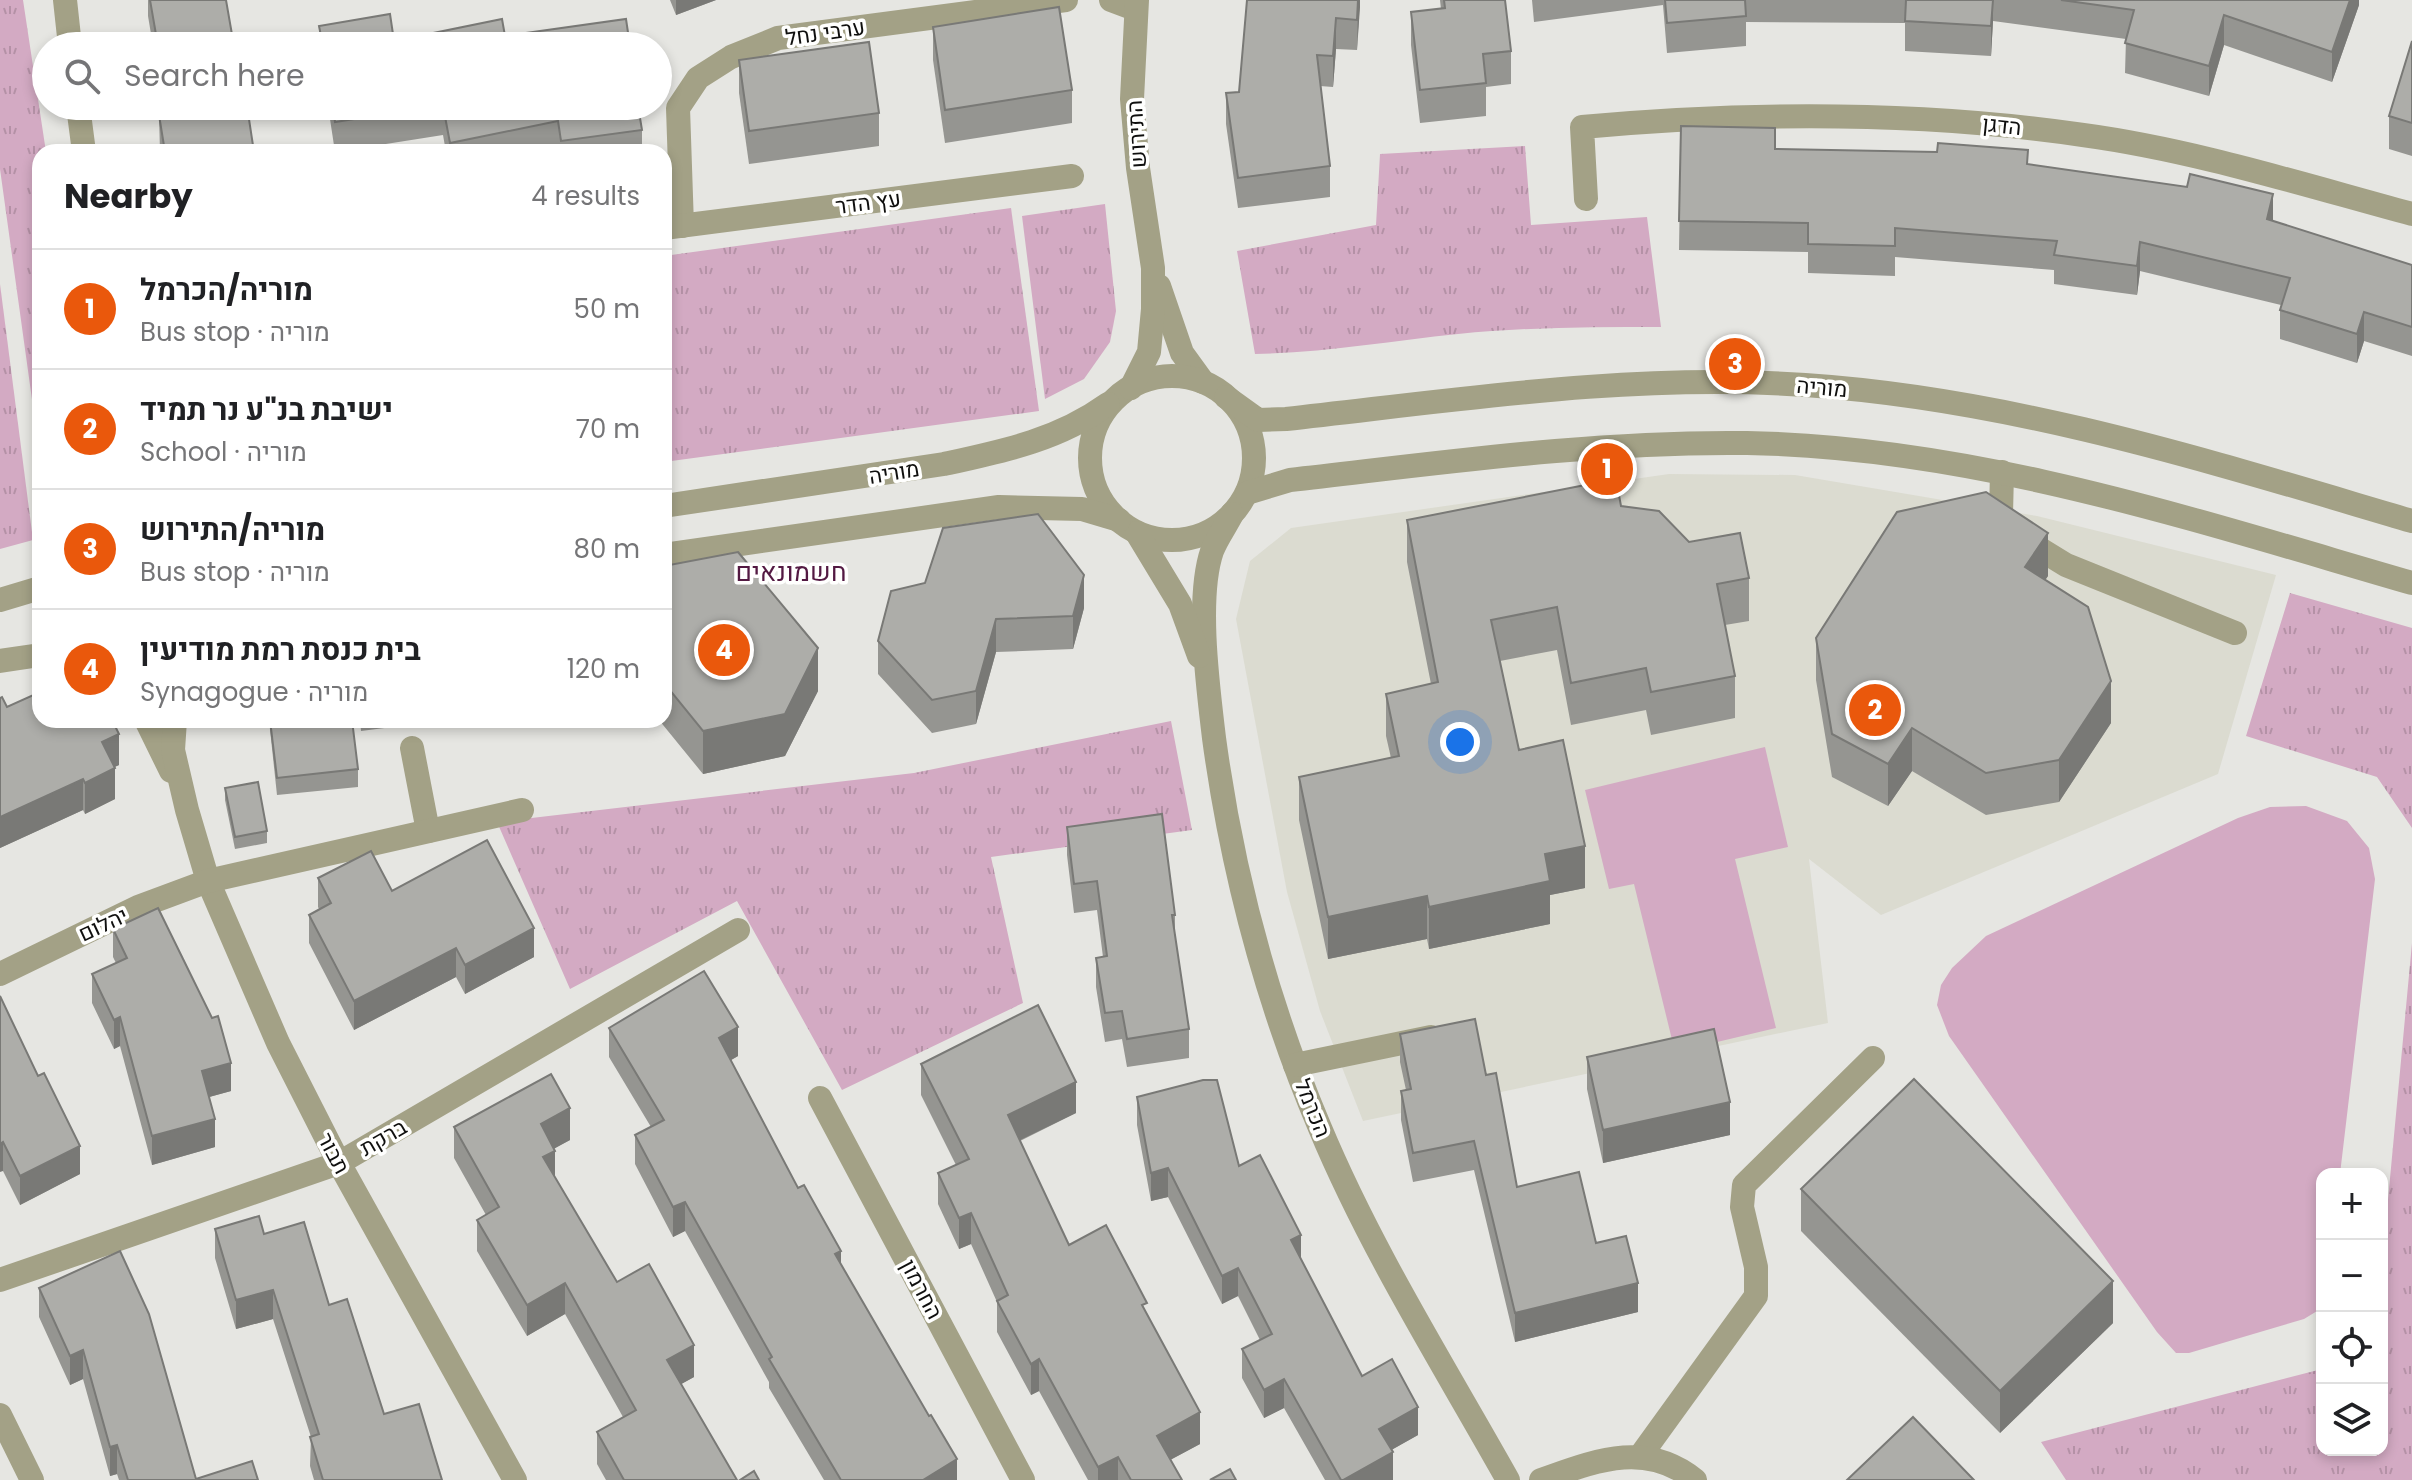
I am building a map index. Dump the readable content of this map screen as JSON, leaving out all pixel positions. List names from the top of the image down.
{
  "streets": {
    "street": [
      "ערבי נחל",
      "הדגן",
      "התירוש",
      "עץ הדר",
      "מוריה",
      "יהלום",
      "הכרמל",
      "ברקת",
      "תבור",
      "החרמון"
    ]
  },
  "crossings": [
    ["ערבי נחל", "עץ הדר"],
    ["התירוש", "מוריה"],
    ["התירוש", "הכרמל"],
    ["מוריה", "הכרמל"],
    ["יהלום", "תבור"],
    ["ברקת", "תבור"]
  ],
  "districts": ["חשמונאים"],
  "page": {
    "search": "Search here",
    "heading": ["Nearby", "4 results"],
    "list": [
      {
        "mark": "1",
        "name": "מוריה/הכרמל",
        "note": "Bus stop · מוריה",
        "value": "50 m"
      },
      {
        "mark": "2",
        "name": "ישיבת בנ\"ע נר תמיד",
        "note": "School · מוריה",
        "value": "70 m"
      },
      {
        "mark": "3",
        "name": "מוריה/התירוש",
        "note": "Bus stop · מוריה",
        "value": "80 m"
      },
      {
        "mark": "4",
        "name": "בית כנסת רמת מודיעין",
        "note": "Synagogue · מוריה",
        "value": "120 m"
      }
    ],
    "pins": [
      "3",
      "1",
      "4",
      "2"
    ],
    "map_buttons": ["+", "−"]
  }
}
